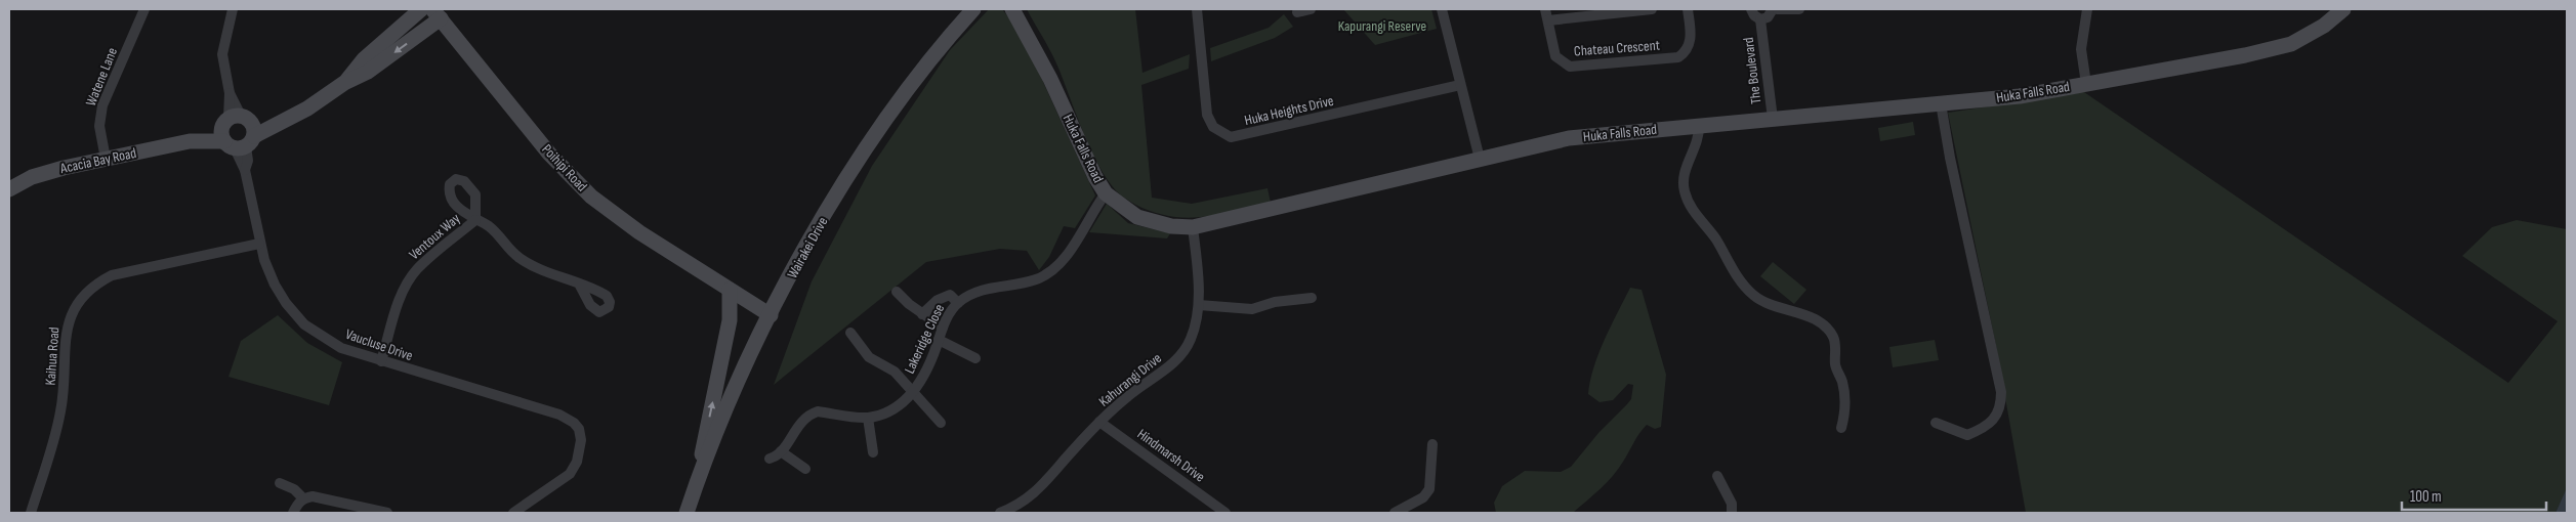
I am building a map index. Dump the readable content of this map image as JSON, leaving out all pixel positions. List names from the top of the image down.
{
  "streets": {
    "street": [
      "Chateau Crescent",
      "The Boulevard",
      "Watene Lane",
      "Huka Falls Road",
      "Huka Heights Drive",
      "Acacia Bay Road",
      "Poihipi Road",
      "Ventoux Way",
      "Wairakei Drive",
      "Lakeridge Close",
      "Vaucluse Drive",
      "Kaihua Road",
      "Kahurangi Drive",
      "Hindmarsh Drive"
    ]
  },
  "crossings": [
    ["The Boulevard", "Huka Falls Road"],
    ["Watene Lane", "Acacia Bay Road"],
    ["Huka Falls Road", "Lakeridge Close"],
    ["Huka Falls Road", "Kahurangi Drive"],
    ["Acacia Bay Road", "Poihipi Road"],
    ["Acacia Bay Road", "Vaucluse Drive"],
    ["Poihipi Road", "Wairakei Drive"],
    ["Ventoux Way", "Vaucluse Drive"],
    ["Vaucluse Drive", "Kaihua Road"],
    ["Kahurangi Drive", "Hindmarsh Drive"]
  ],
  "parks": ["Kapurangi Reserve"],
  "scale_bar": "100 m"
}
